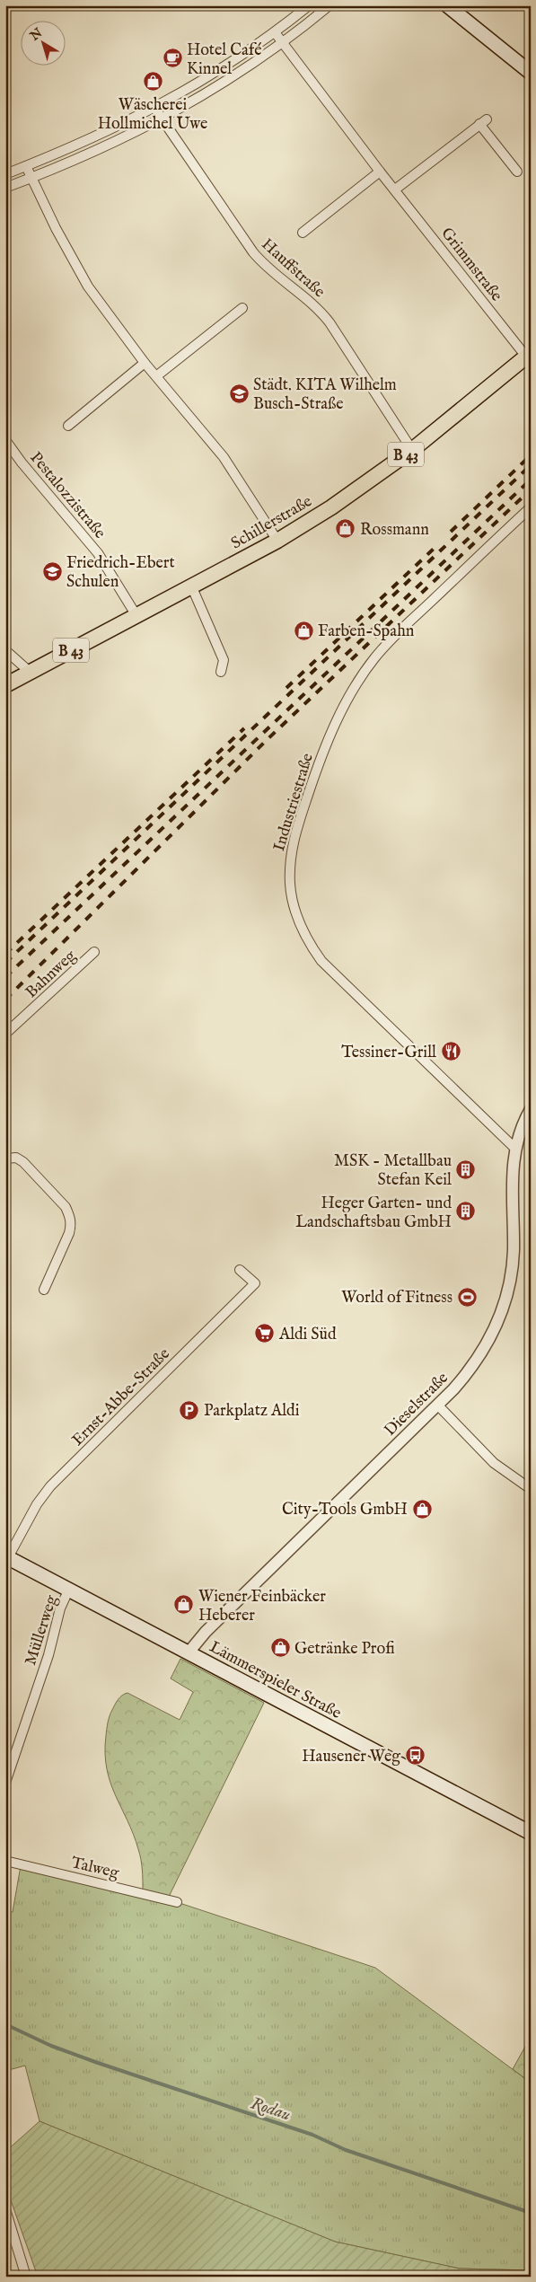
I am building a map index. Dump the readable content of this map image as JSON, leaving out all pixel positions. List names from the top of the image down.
{
  "streets": {
    "main road": ["B 43", "Schillerstraße", "Lämmerspieler Straße"],
    "street": [
      "Grimmstraße",
      "Hauffstraße",
      "Pestalozzistraße",
      "Industriestraße",
      "Bahnweg",
      "Ernst-Abbe-Straße",
      "Dieselstraße",
      "Müllerweg",
      "Talweg"
    ]
  },
  "crossings": [
    ["Grimmstraße", "Schillerstraße"],
    ["Hauffstraße", "Schillerstraße"],
    ["Pestalozzistraße", "Schillerstraße"],
    ["Industriestraße", "Dieselstraße"],
    ["Ernst-Abbe-Straße", "Lämmerspieler Straße"],
    ["Dieselstraße", "Lämmerspieler Straße"],
    ["Müllerweg", "Lämmerspieler Straße"]
  ],
  "water": ["Rodau"],
  "places": {
    "cafe": ["Hotel Café Kinnel"],
    "shop": [
      "Wäscherei Hollmichel Uwe",
      "Rossmann",
      "Farben-Spahn",
      "City-Tools GmbH",
      "Wiener Feinbäcker Heberer",
      "Getränke Profi"
    ],
    "school or university": ["Städt. KITA Wilhelm Busch-Straße", "Friedrich-Ebert Schulen"],
    "restaurant": ["Tessiner-Grill"],
    "building": ["MSK - Metallbau Stefan Keil", "Heger Garten- und Landschaftsbau GmbH"],
    "sports": ["World of Fitness"],
    "supermarket": ["Aldi Süd"],
    "parking": ["Parkplatz Aldi"],
    "bus stop": ["Hausener Weg"]
  },
  "north": "top left"
}
